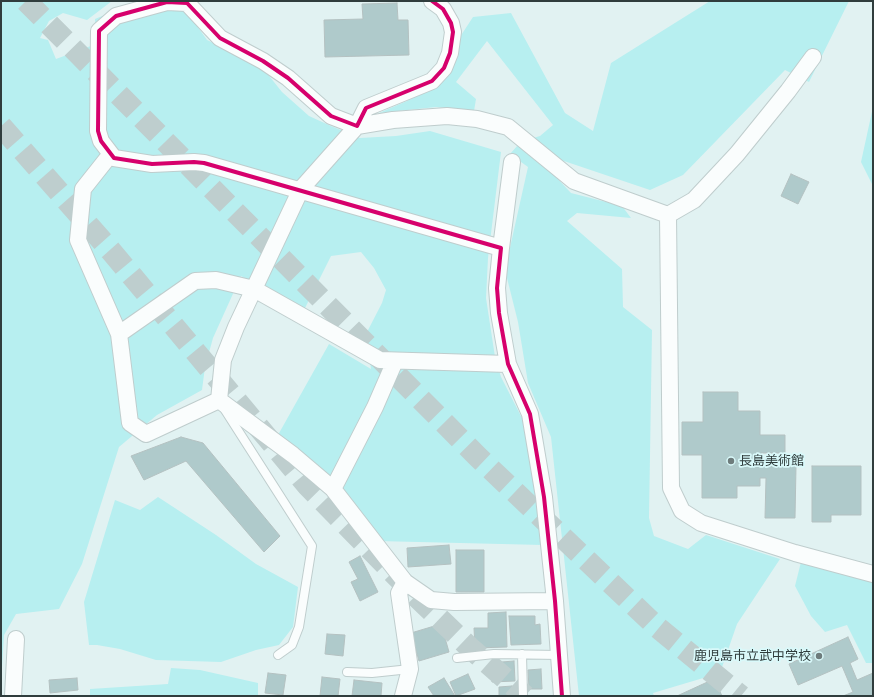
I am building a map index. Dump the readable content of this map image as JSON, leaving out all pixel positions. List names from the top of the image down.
{
  "places": ["長島美術館", "鹿児島市立武中学校"]
}
